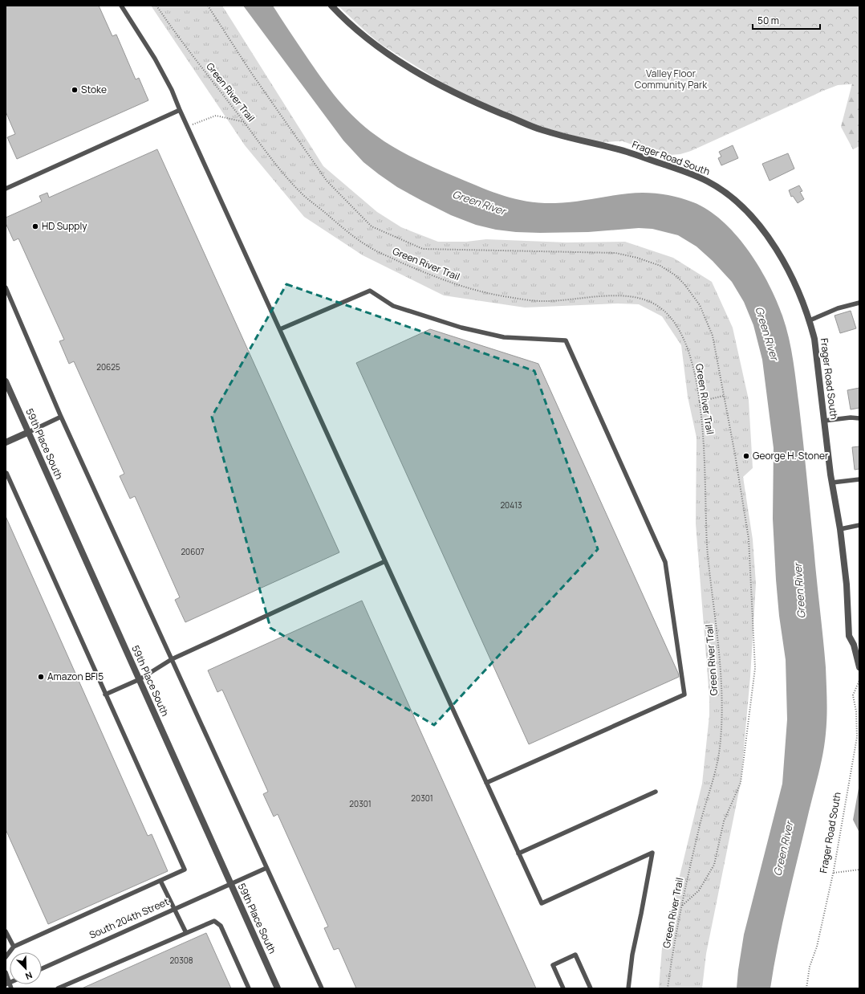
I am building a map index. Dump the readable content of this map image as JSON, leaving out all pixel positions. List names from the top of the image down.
{
  "streets": {
    "street": ["Frager Road South", "59th Place South"],
    "lane": ["South 204th Street"],
    "path": ["Green River Trail"]
  },
  "crossings": [
    ["59th Place South", "South 204th Street"]
  ],
  "water": ["Green River"],
  "parks": ["Valley Floor Community Park"],
  "places": [
    "Stoke",
    "HD Supply",
    "George H. Stoner",
    "Amazon BFI5"
  ],
  "house_numbers": [
    "20625",
    "20413",
    "20607",
    "20301",
    "20301",
    "20308"
  ],
  "scale_bar": "50 m",
  "north": "bottom right"
}
